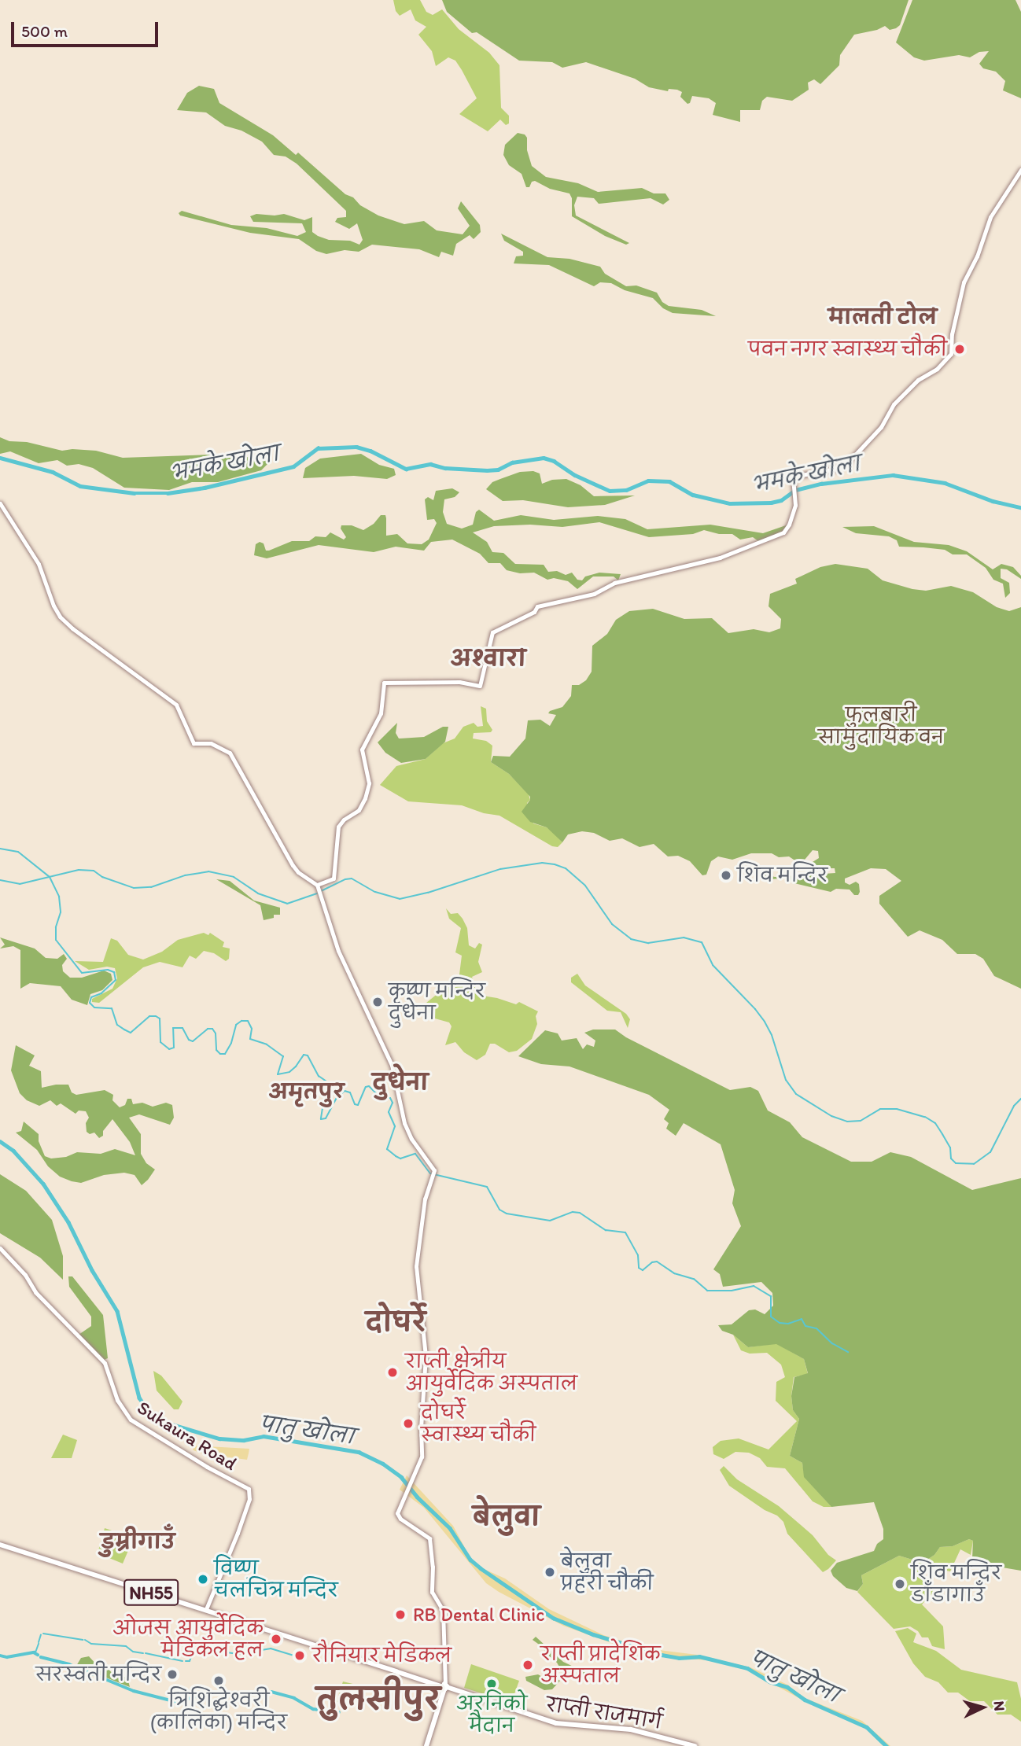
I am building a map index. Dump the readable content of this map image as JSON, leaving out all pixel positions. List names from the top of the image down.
{
  "streets": {
    "main road": ["NH55", "राप्ती राजमार्ग"],
    "street": ["Sukaura Road"]
  },
  "crossings": [
    ["Sukaura Road", "NH55"],
    ["NH55", "राप्ती राजमार्ग"]
  ],
  "districts": [
    "मालती टोल",
    "अश्वारा",
    "दुधेना",
    "अमृतपुर",
    "दोघर्रे",
    "बेलुवा",
    "डुम्रीगाउँ",
    "तुलसीपुर"
  ],
  "water": ["भमके खोला", "पातु खोला"],
  "parks": ["फुलबारी सामुदायिक वन"],
  "places": [
    "पवन नगर स्वास्थ्य चौकी",
    "शिव मन्दिर",
    "कृष्ण मन्दिर दुधेना",
    "राप्ती क्षेत्रीय आयुर्वेदिक अस्पताल",
    "दोघर्रे स्वास्थ्य चौकी",
    "बेलुवा प्रहरी चौकी",
    "विष्णु चलचित्र मन्दिर",
    "शिव मन्दिर डाँडागाउँ",
    "RB Dental Clinic",
    "ओजस आयुर्वेदिक मेडिकल हल",
    "रौनियार मेडिकल",
    "राप्ती प्रादेशिक अस्पताल",
    "सरस्वती मन्दिर",
    "त्रिशिद्धेश्वरी (कालिका) मन्दिर",
    "अरनिको मैदान"
  ],
  "scale_bar": "500 m",
  "north": "right"
}
